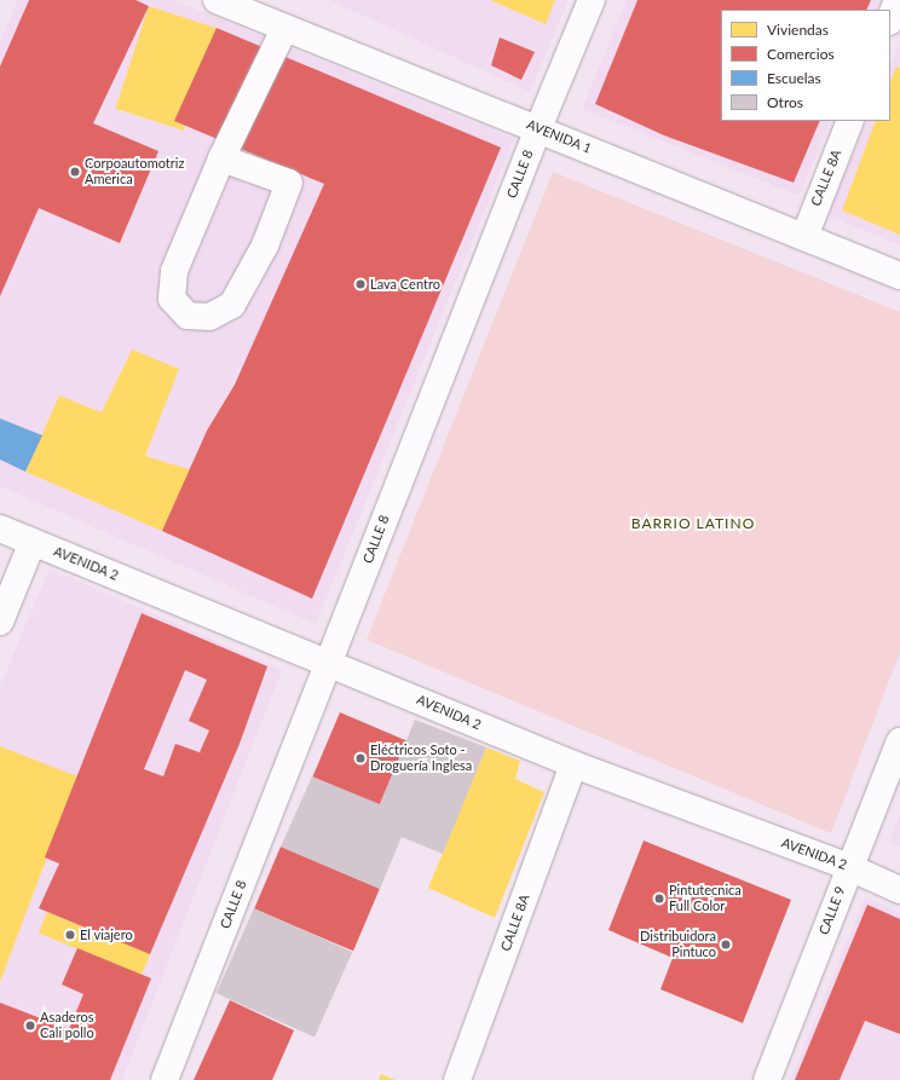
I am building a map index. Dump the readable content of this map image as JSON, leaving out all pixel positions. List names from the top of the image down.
{
  "streets": {
    "street": [
      "AVENIDA 1",
      "CALLE 8",
      "CALLE 8A",
      "AVENIDA 2",
      "CALLE 9"
    ]
  },
  "crossings": [
    ["AVENIDA 1", "CALLE 8"],
    ["AVENIDA 1", "CALLE 8A"],
    ["CALLE 8", "AVENIDA 2"],
    ["CALLE 8A", "AVENIDA 2"],
    ["AVENIDA 2", "CALLE 9"]
  ],
  "districts": ["BARRIO LATINO"],
  "places": [
    "Corpoautomotriz America",
    "Lava Centro",
    "Eléctricos Soto - Droguería Inglesa",
    "Pintutecnica Full Color",
    "El viajero",
    "Distribuidora Pintuco",
    "Asaderos Cali pollo"
  ],
  "legend": [
    "Viviendas",
    "Comercios",
    "Escuelas",
    "Otros"
  ]
}
